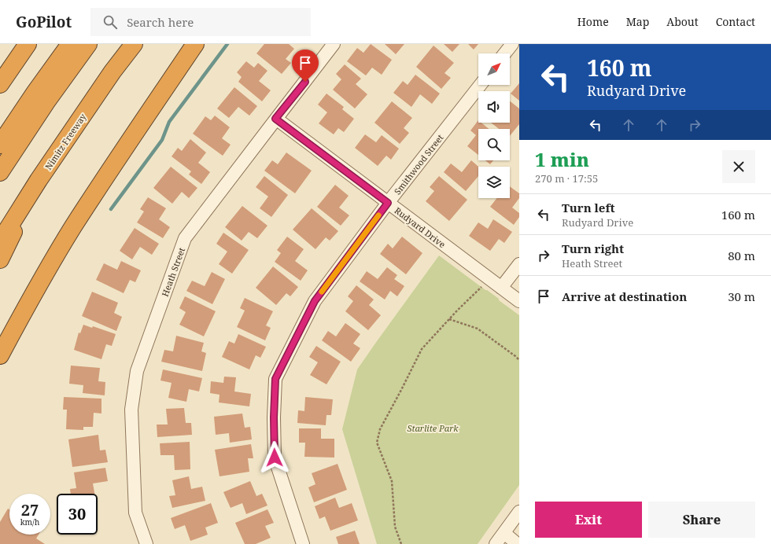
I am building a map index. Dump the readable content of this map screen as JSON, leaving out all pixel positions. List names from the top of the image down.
{
  "streets": {
    "highway": ["Nimitz Freeway"],
    "street": ["Smithwood Street", "Rudyard Drive", "Heath Street"]
  },
  "crossings": [
    ["Smithwood Street", "Rudyard Drive"],
    ["Rudyard Drive", "Heath Street"]
  ],
  "parks": ["Starlite Park"],
  "north": "top right",
  "page": {
    "header": "GoPilot",
    "search": "Search here",
    "nav": [
      "Home",
      "Map",
      "About",
      "Contact"
    ],
    "turn": ["160 m", "Rudyard Drive"],
    "heading": ["1 min", "270 m · 17:55"],
    "list": [
      {
        "name": "Turn left",
        "note": "Rudyard Drive",
        "value": "160 m"
      },
      {
        "name": "Turn right",
        "note": "Heath Street",
        "value": "80 m"
      },
      {
        "name": "Arrive at destination",
        "value": "30 m"
      }
    ],
    "speed": "27 km/h",
    "limit": "30",
    "buttons": ["Exit", "Share"]
  }
}
